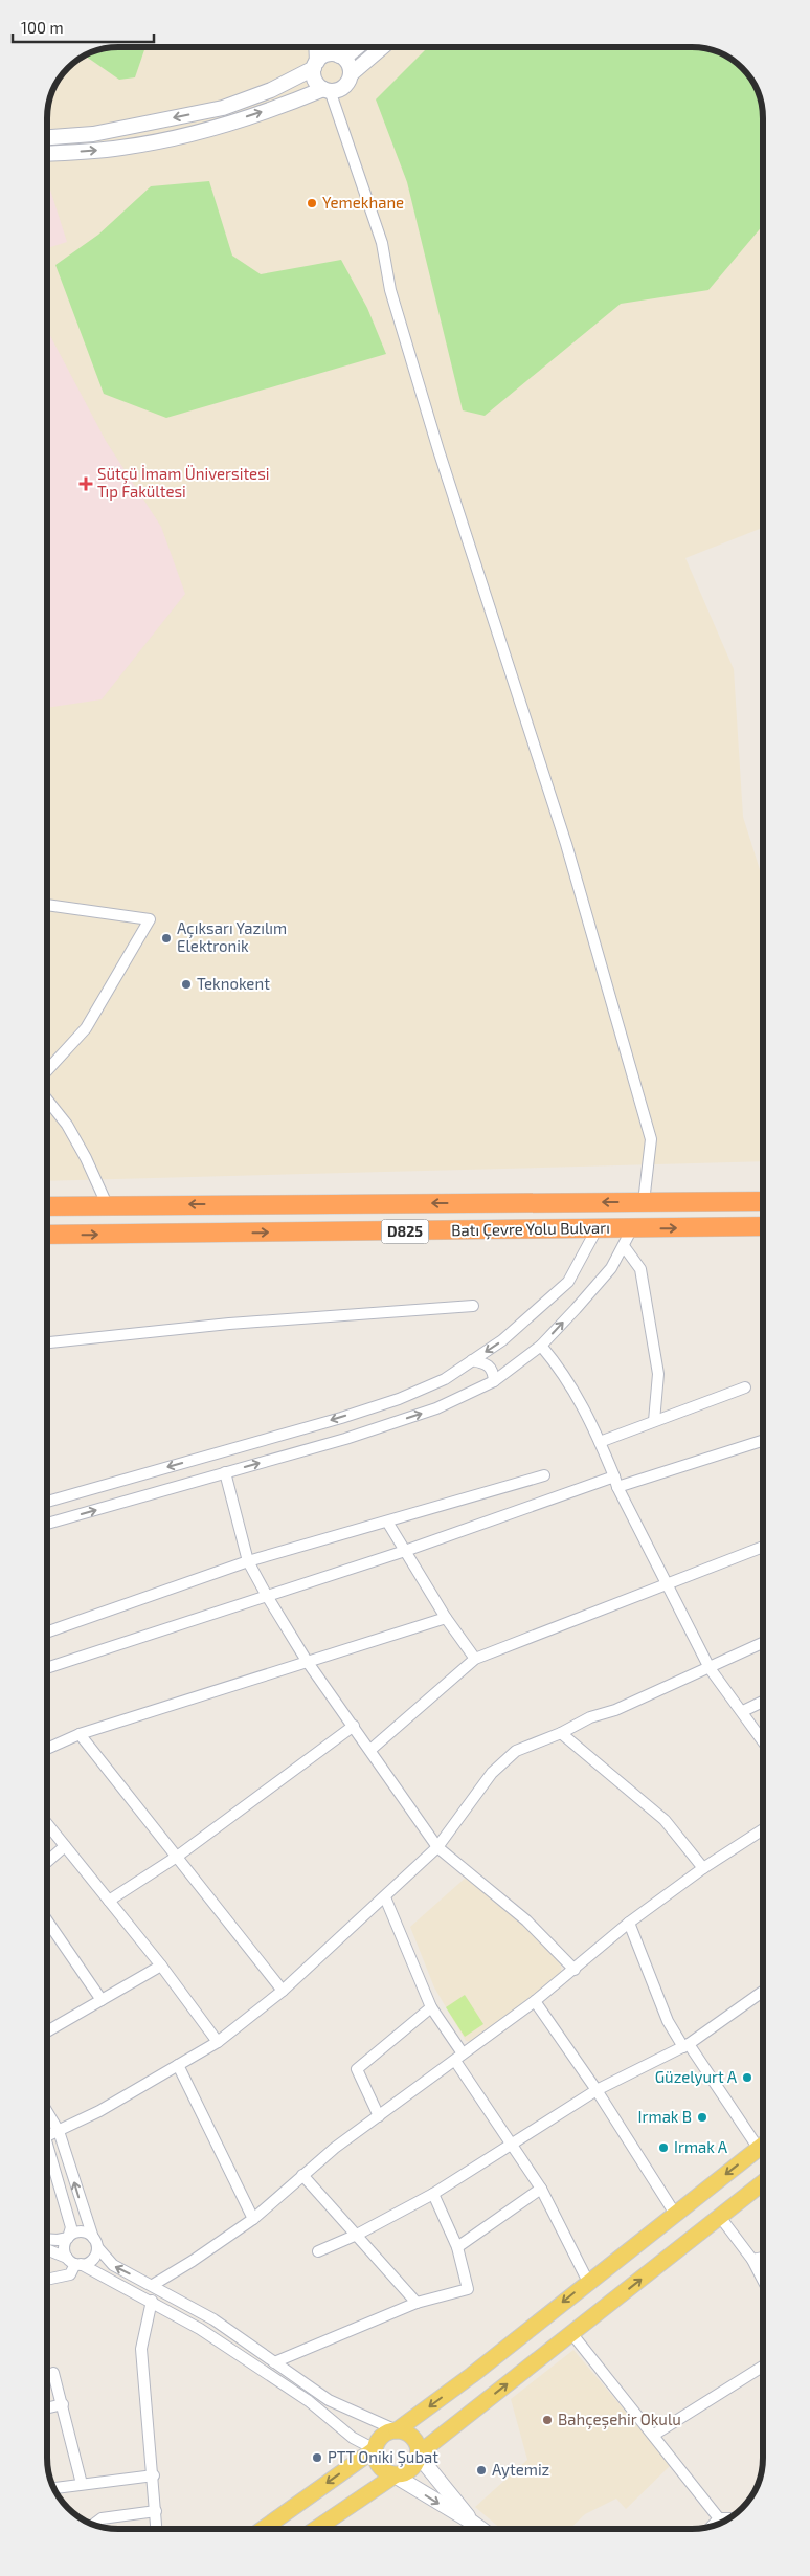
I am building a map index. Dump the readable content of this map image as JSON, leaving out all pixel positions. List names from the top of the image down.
{
  "streets": {
    "highway": ["Batı Çevre Yolu Bulvarı", "D825"]
  },
  "places": {
    "other": [
      "Yemekhane",
      "Açıksarı Yazılım Elektronik",
      "Teknokent",
      "Güzelyurt A",
      "Irmak B",
      "Irmak A",
      "Bahçeşehir Okulu",
      "PTT Oniki Şubat",
      "Aytemiz"
    ],
    "health": ["Sütçü İmam Üniversitesi Tıp Fakültesi"]
  },
  "scale_bar": "100 m"
}
